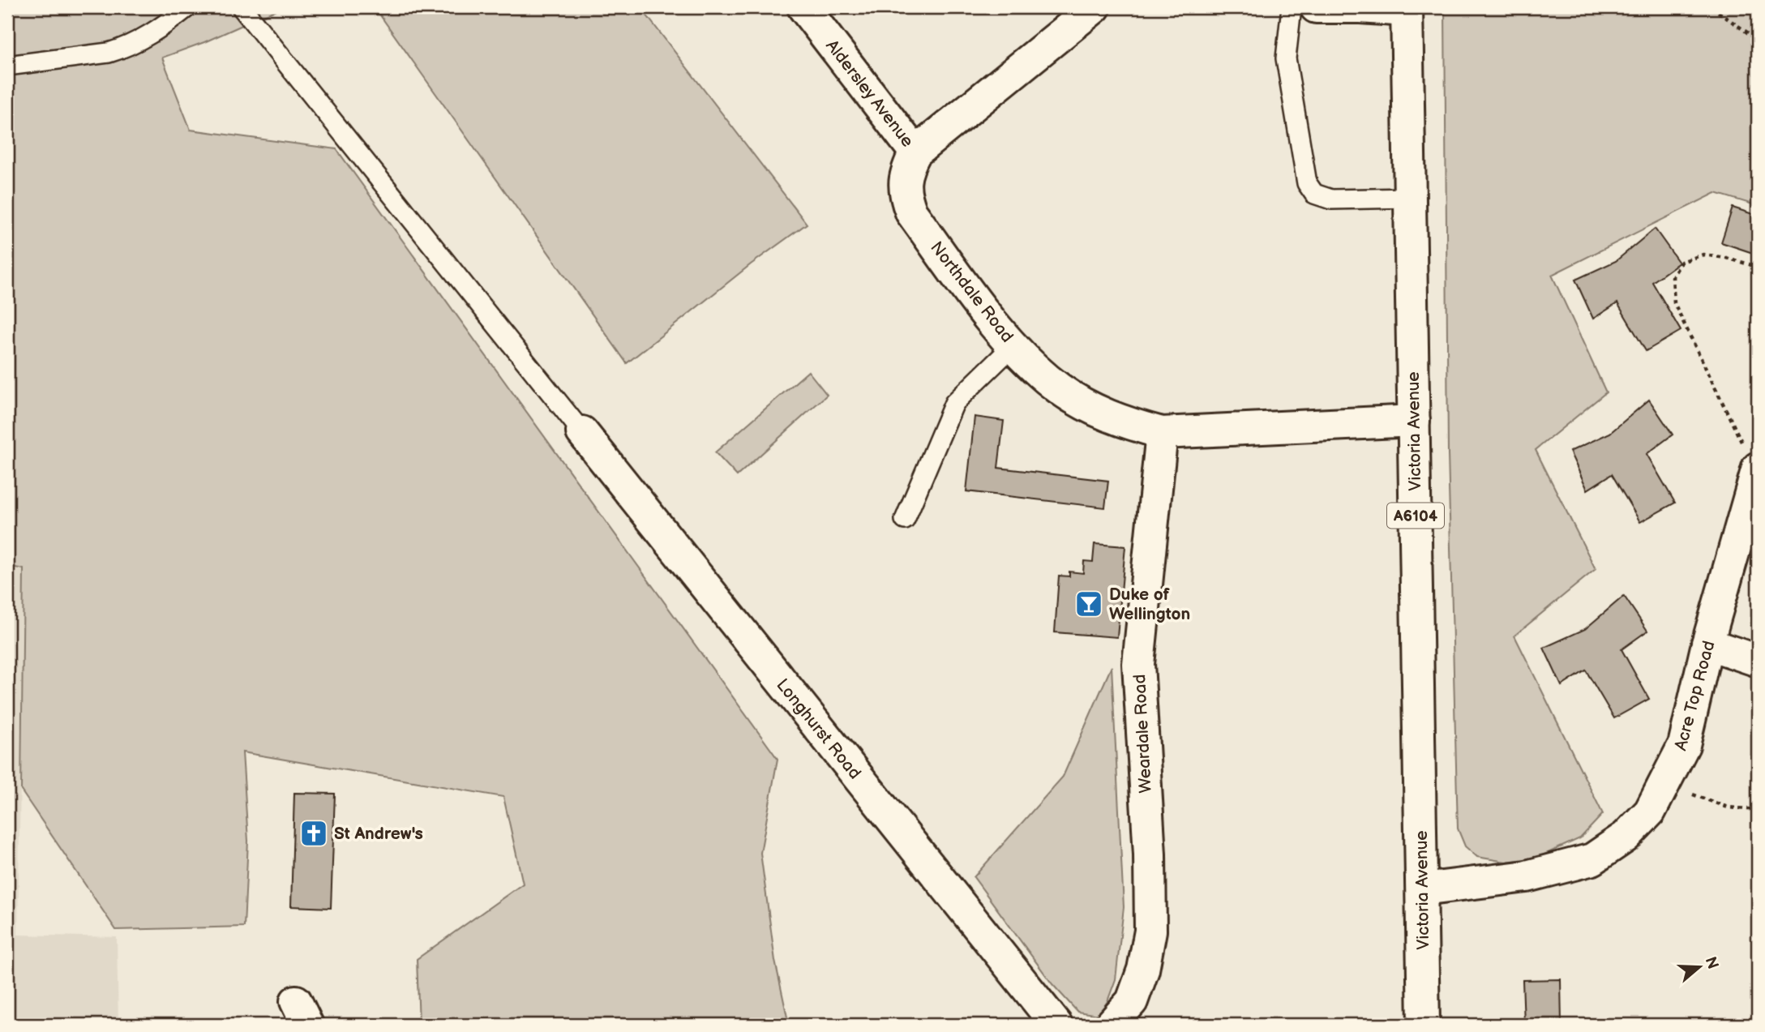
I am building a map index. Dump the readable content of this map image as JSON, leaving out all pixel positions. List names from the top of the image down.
{
  "streets": {
    "street": [
      "Aldersley Avenue",
      "Northdale Road",
      "Victoria Avenue",
      "A6104",
      "Acre Top Road",
      "Longhurst Road",
      "Weardale Road"
    ]
  },
  "crossings": [
    ["Aldersley Avenue", "Northdale Road"],
    ["Northdale Road", "Victoria Avenue"],
    ["Northdale Road", "Weardale Road"],
    ["Victoria Avenue", "Acre Top Road"]
  ],
  "places": {
    "bar": ["Duke of Wellington"],
    "church": ["St Andrew's"]
  },
  "north": "right"
}
